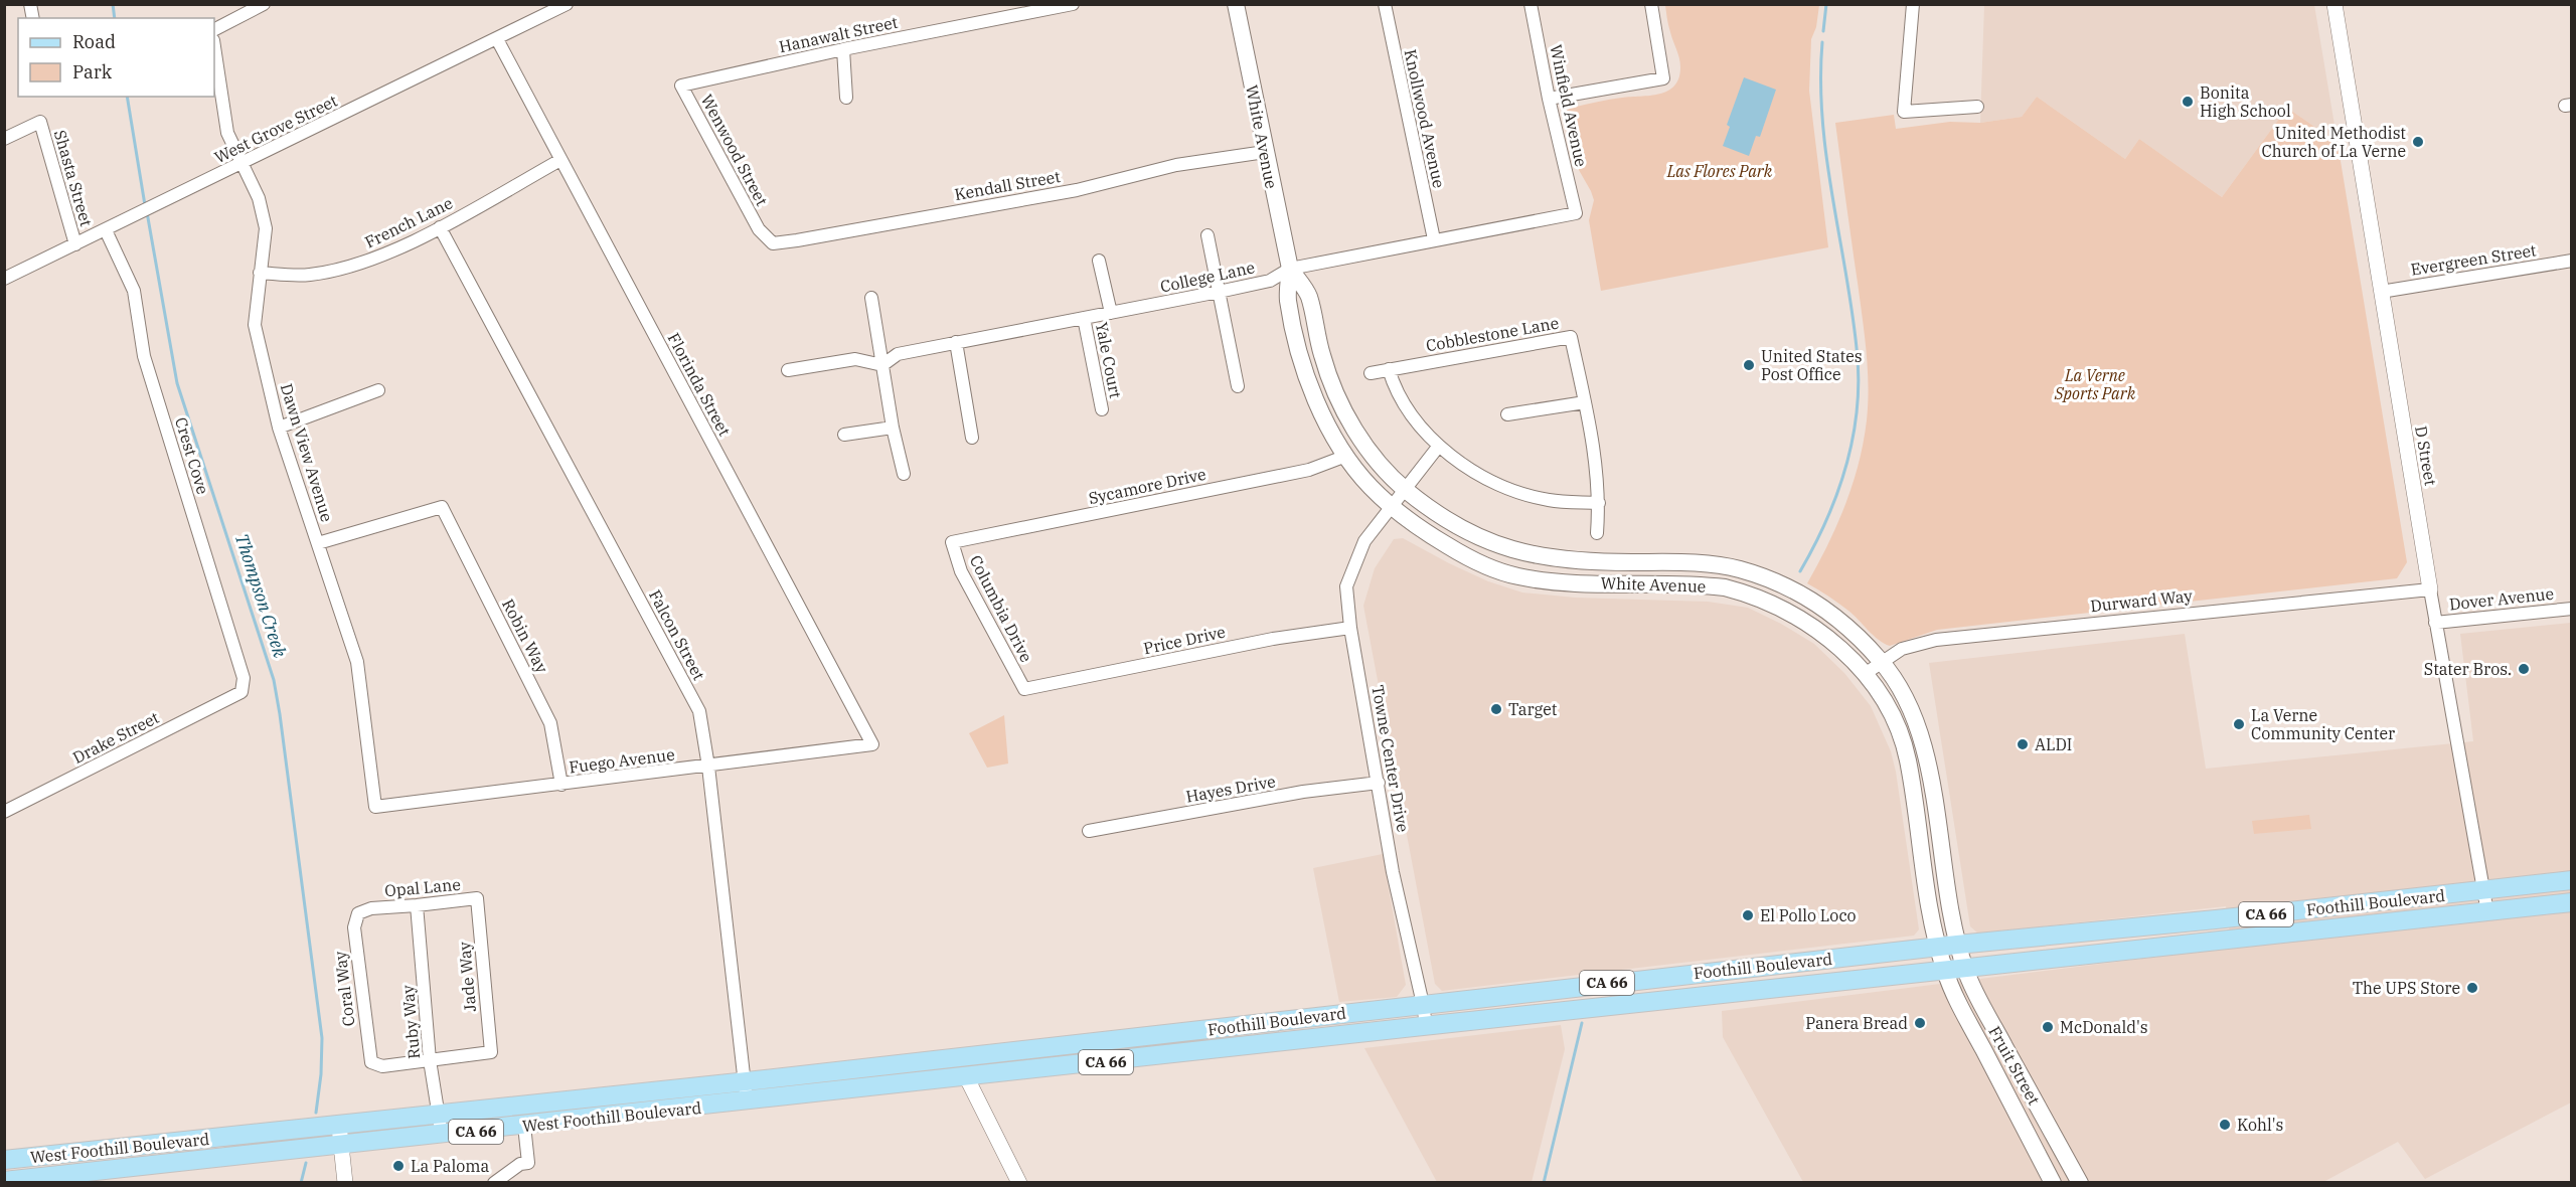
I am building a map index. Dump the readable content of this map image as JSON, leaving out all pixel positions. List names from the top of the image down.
{
  "streets": {
    "main road": [
      "White Avenue",
      "Foothill Boulevard",
      "CA 66",
      "Fruit Street",
      "West Foothill Boulevard"
    ],
    "street": [
      "Hanawalt Street",
      "Winfield Avenue",
      "Knollwood Avenue",
      "West Grove Street",
      "Wenwood Street",
      "Shasta Street",
      "Kendall Street",
      "French Lane",
      "Evergreen Street",
      "College Lane",
      "Cobblestone Lane",
      "Yale Court",
      "Florinda Street",
      "Dawn View Avenue",
      "Crest Cove",
      "D Street",
      "Sycamore Drive",
      "Dover Avenue",
      "Durward Way",
      "Columbia Drive",
      "Falcon Street",
      "Robin Way",
      "Price Drive",
      "Drake Street",
      "Towne Center Drive",
      "Fuego Avenue",
      "Hayes Drive",
      "Opal Lane",
      "Jade Way",
      "Coral Way",
      "Ruby Way"
    ]
  },
  "crossings": [
    ["Hanawalt Street", "Wenwood Street"],
    ["Winfield Avenue", "College Lane"],
    ["Knollwood Avenue", "College Lane"],
    ["West Grove Street", "Shasta Street"],
    ["West Grove Street", "Florinda Street"],
    ["West Grove Street", "Dawn View Avenue"],
    ["West Grove Street", "Crest Cove"],
    ["White Avenue", "Kendall Street"],
    ["White Avenue", "College Lane"],
    ["White Avenue", "Sycamore Drive"],
    ["White Avenue", "Durward Way"],
    ["White Avenue", "Towne Center Drive"],
    ["White Avenue", "Foothill Boulevard"],
    ["White Avenue", "Fruit Street"],
    ["Wenwood Street", "Kendall Street"],
    ["French Lane", "Florinda Street"],
    ["French Lane", "Dawn View Avenue"],
    ["French Lane", "Falcon Street"],
    ["Evergreen Street", "D Street"],
    ["College Lane", "Yale Court"],
    ["Florinda Street", "Fuego Avenue"],
    ["Dawn View Avenue", "Robin Way"],
    ["Dawn View Avenue", "Fuego Avenue"],
    ["Crest Cove", "Drake Street"],
    ["D Street", "Dover Avenue"],
    ["D Street", "Durward Way"],
    ["D Street", "Foothill Boulevard"],
    ["Sycamore Drive", "Columbia Drive"],
    ["Columbia Drive", "Price Drive"],
    ["Falcon Street", "Fuego Avenue"],
    ["Falcon Street", "West Foothill Boulevard"],
    ["Robin Way", "Fuego Avenue"],
    ["Price Drive", "Towne Center Drive"],
    ["Towne Center Drive", "Hayes Drive"],
    ["Towne Center Drive", "Foothill Boulevard"],
    ["Opal Lane", "Jade Way"],
    ["Opal Lane", "Coral Way"],
    ["Opal Lane", "Ruby Way"],
    ["Foothill Boulevard", "Fruit Street"],
    ["Foothill Boulevard", "West Foothill Boulevard"],
    ["Jade Way", "Coral Way"],
    ["Jade Way", "Ruby Way"],
    ["Coral Way", "Ruby Way"],
    ["Ruby Way", "West Foothill Boulevard"]
  ],
  "water": ["Thompson Creek"],
  "parks": ["Las Flores Park", "La Verne Sports Park"],
  "places": [
    "Bonita High School",
    "United Methodist Church of La Verne",
    "United States Post Office",
    "Stater Bros.",
    "Target",
    "La Verne Community Center",
    "ALDI",
    "El Pollo Loco",
    "The UPS Store",
    "Panera Bread",
    "McDonald's",
    "Kohl's",
    "La Paloma"
  ],
  "legend": ["Road", "Park"]
}
